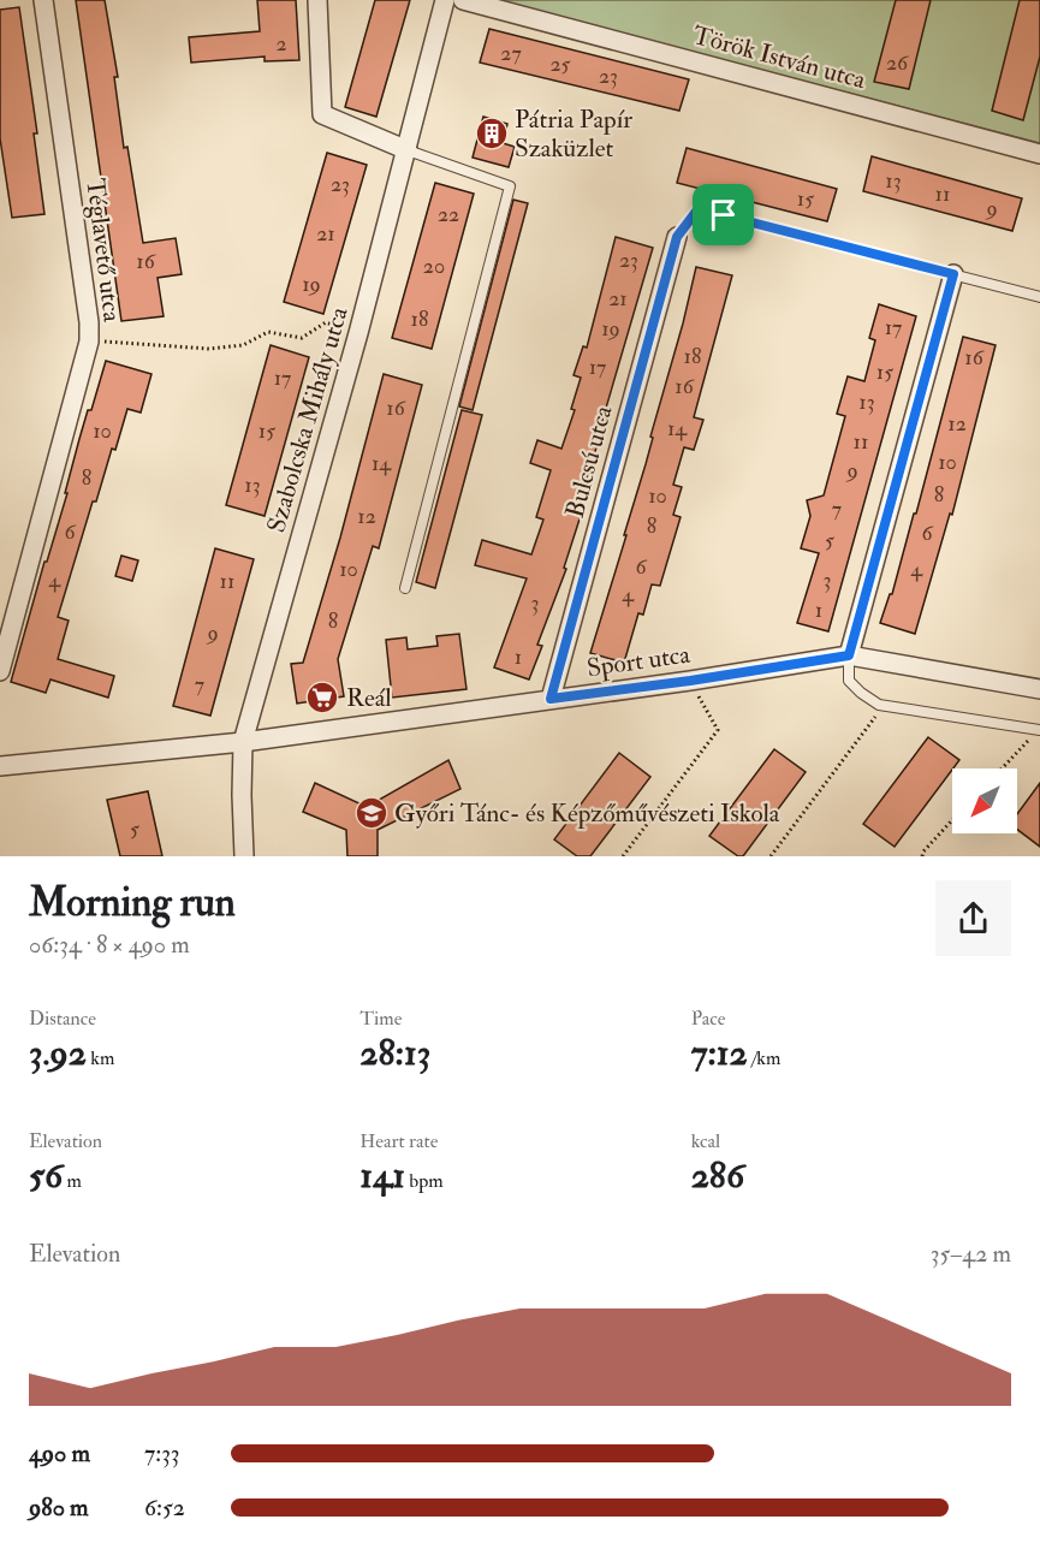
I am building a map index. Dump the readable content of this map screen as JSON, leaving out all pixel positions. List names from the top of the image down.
{
  "streets": {
    "street": [
      "Török István utca",
      "Téglavető utca",
      "Szabolcska Mihály utca",
      "Bulcsú utca",
      "Sport utca"
    ]
  },
  "crossings": [
    ["Szabolcska Mihály utca", "Sport utca"],
    ["Bulcsú utca", "Sport utca"]
  ],
  "places": {
    "building": ["Pátria Papír Szaküzlet"],
    "supermarket": ["Reál"],
    "school or university": ["Győri Tánc- és Képzőművészeti Iskola"]
  },
  "house_numbers": [
    "2",
    "27",
    "26",
    "25",
    "23",
    "13",
    "23",
    "11",
    "15",
    "9",
    "22",
    "21",
    "23",
    "16",
    "20",
    "19",
    "21",
    "18",
    "17",
    "19",
    "18",
    "16",
    "17",
    "15",
    "17",
    "16",
    "13",
    "16",
    "12",
    "14",
    "10",
    "15",
    "11",
    "10",
    "14",
    "9",
    "8",
    "13",
    "8",
    "10",
    "7",
    "12",
    "8",
    "6",
    "6",
    "5",
    "6",
    "10",
    "4",
    "4",
    "3",
    "11",
    "4",
    "3",
    "1",
    "8",
    "9",
    "1",
    "7",
    "5"
  ],
  "north": "bottom left",
  "page": {
    "heading": ["Morning run", "06:34 · 8 × 490 m"],
    "stats": [
      ["Distance", "3.92 km"],
      ["Time", "28:13"],
      ["Pace", "7:12 /km"],
      ["Elevation", "56 m"],
      ["Heart rate", "141 bpm"],
      ["kcal", "286"]
    ],
    "chart": ["Elevation", "35–42 m"],
    "list": [
      {
        "name": "490 m",
        "note": "7:33"
      },
      {
        "name": "980 m",
        "note": "6:52"
      }
    ]
  }
}
